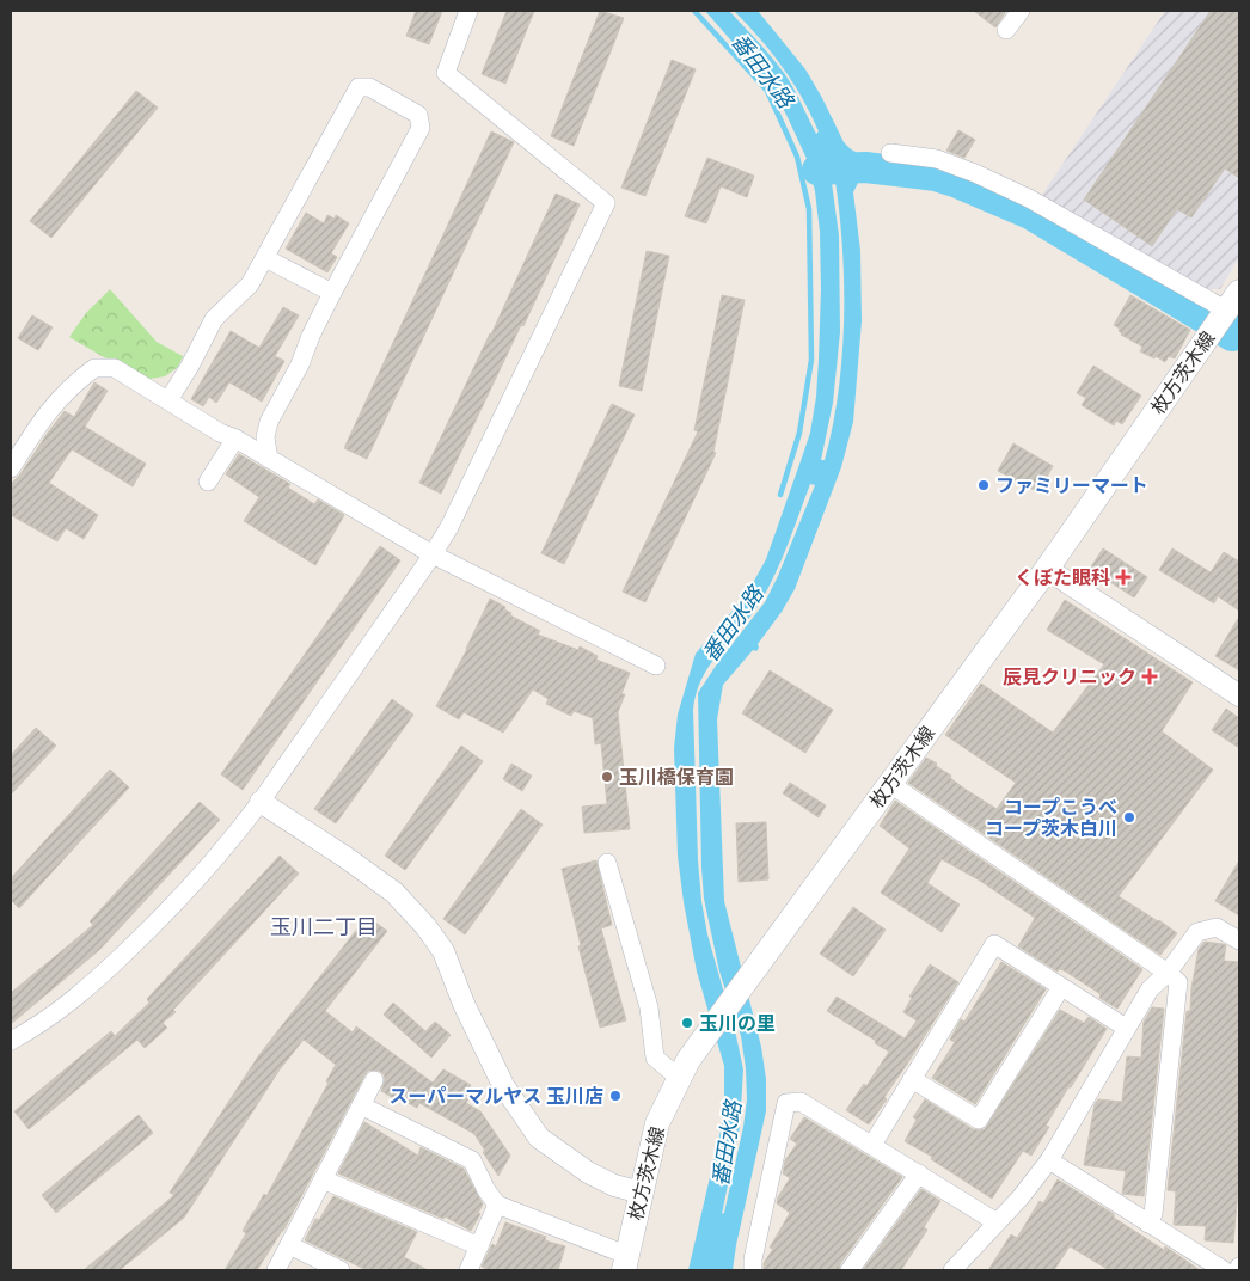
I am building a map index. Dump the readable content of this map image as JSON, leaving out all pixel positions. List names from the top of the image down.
{
  "streets": {
    "main road": ["枚方茨木線"]
  },
  "districts": ["玉川二丁目"],
  "water": ["番田水路"],
  "places": {
    "other": [
      "ファミリーマート",
      "玉川橋保育園",
      "コープこうべ コープ茨木白川",
      "玉川の里",
      "スーパーマルヤス 玉川店"
    ],
    "health": ["くぼた眼科", "辰見クリニック"]
  }
}
